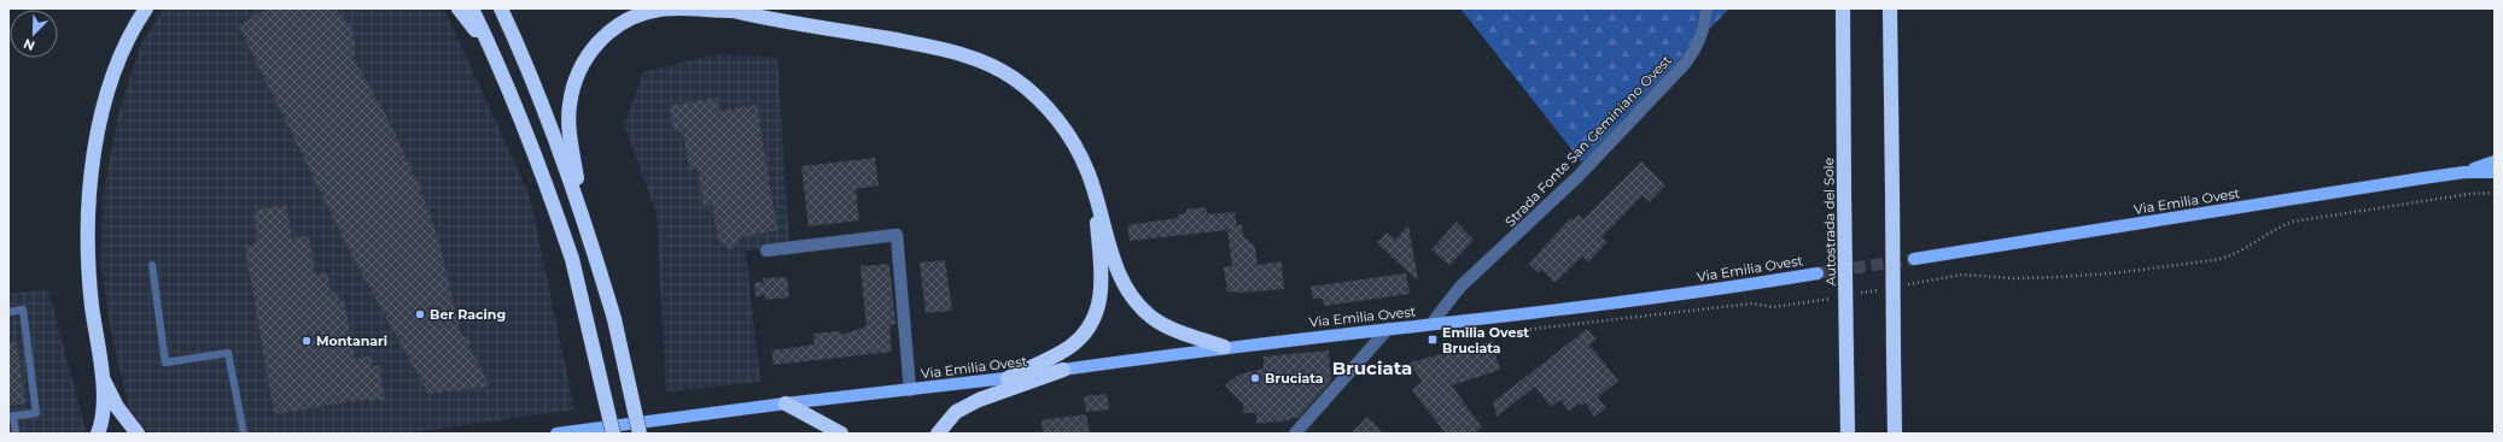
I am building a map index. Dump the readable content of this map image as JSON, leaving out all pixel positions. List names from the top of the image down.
{
  "streets": {
    "highway": ["Autostrada del Sole"],
    "main road": ["Via Emilia Ovest"],
    "street": ["Strada Fonte San Geminiano Ovest"]
  },
  "crossings": [
    ["Strada Fonte San Geminiano Ovest", "Via Emilia Ovest"]
  ],
  "districts": ["Bruciata"],
  "places": {
    "other": ["Ber Racing", "Montanari", "Bruciata"],
    "transit": ["Emilia Ovest Bruciata"]
  },
  "north": "bottom left"
}
